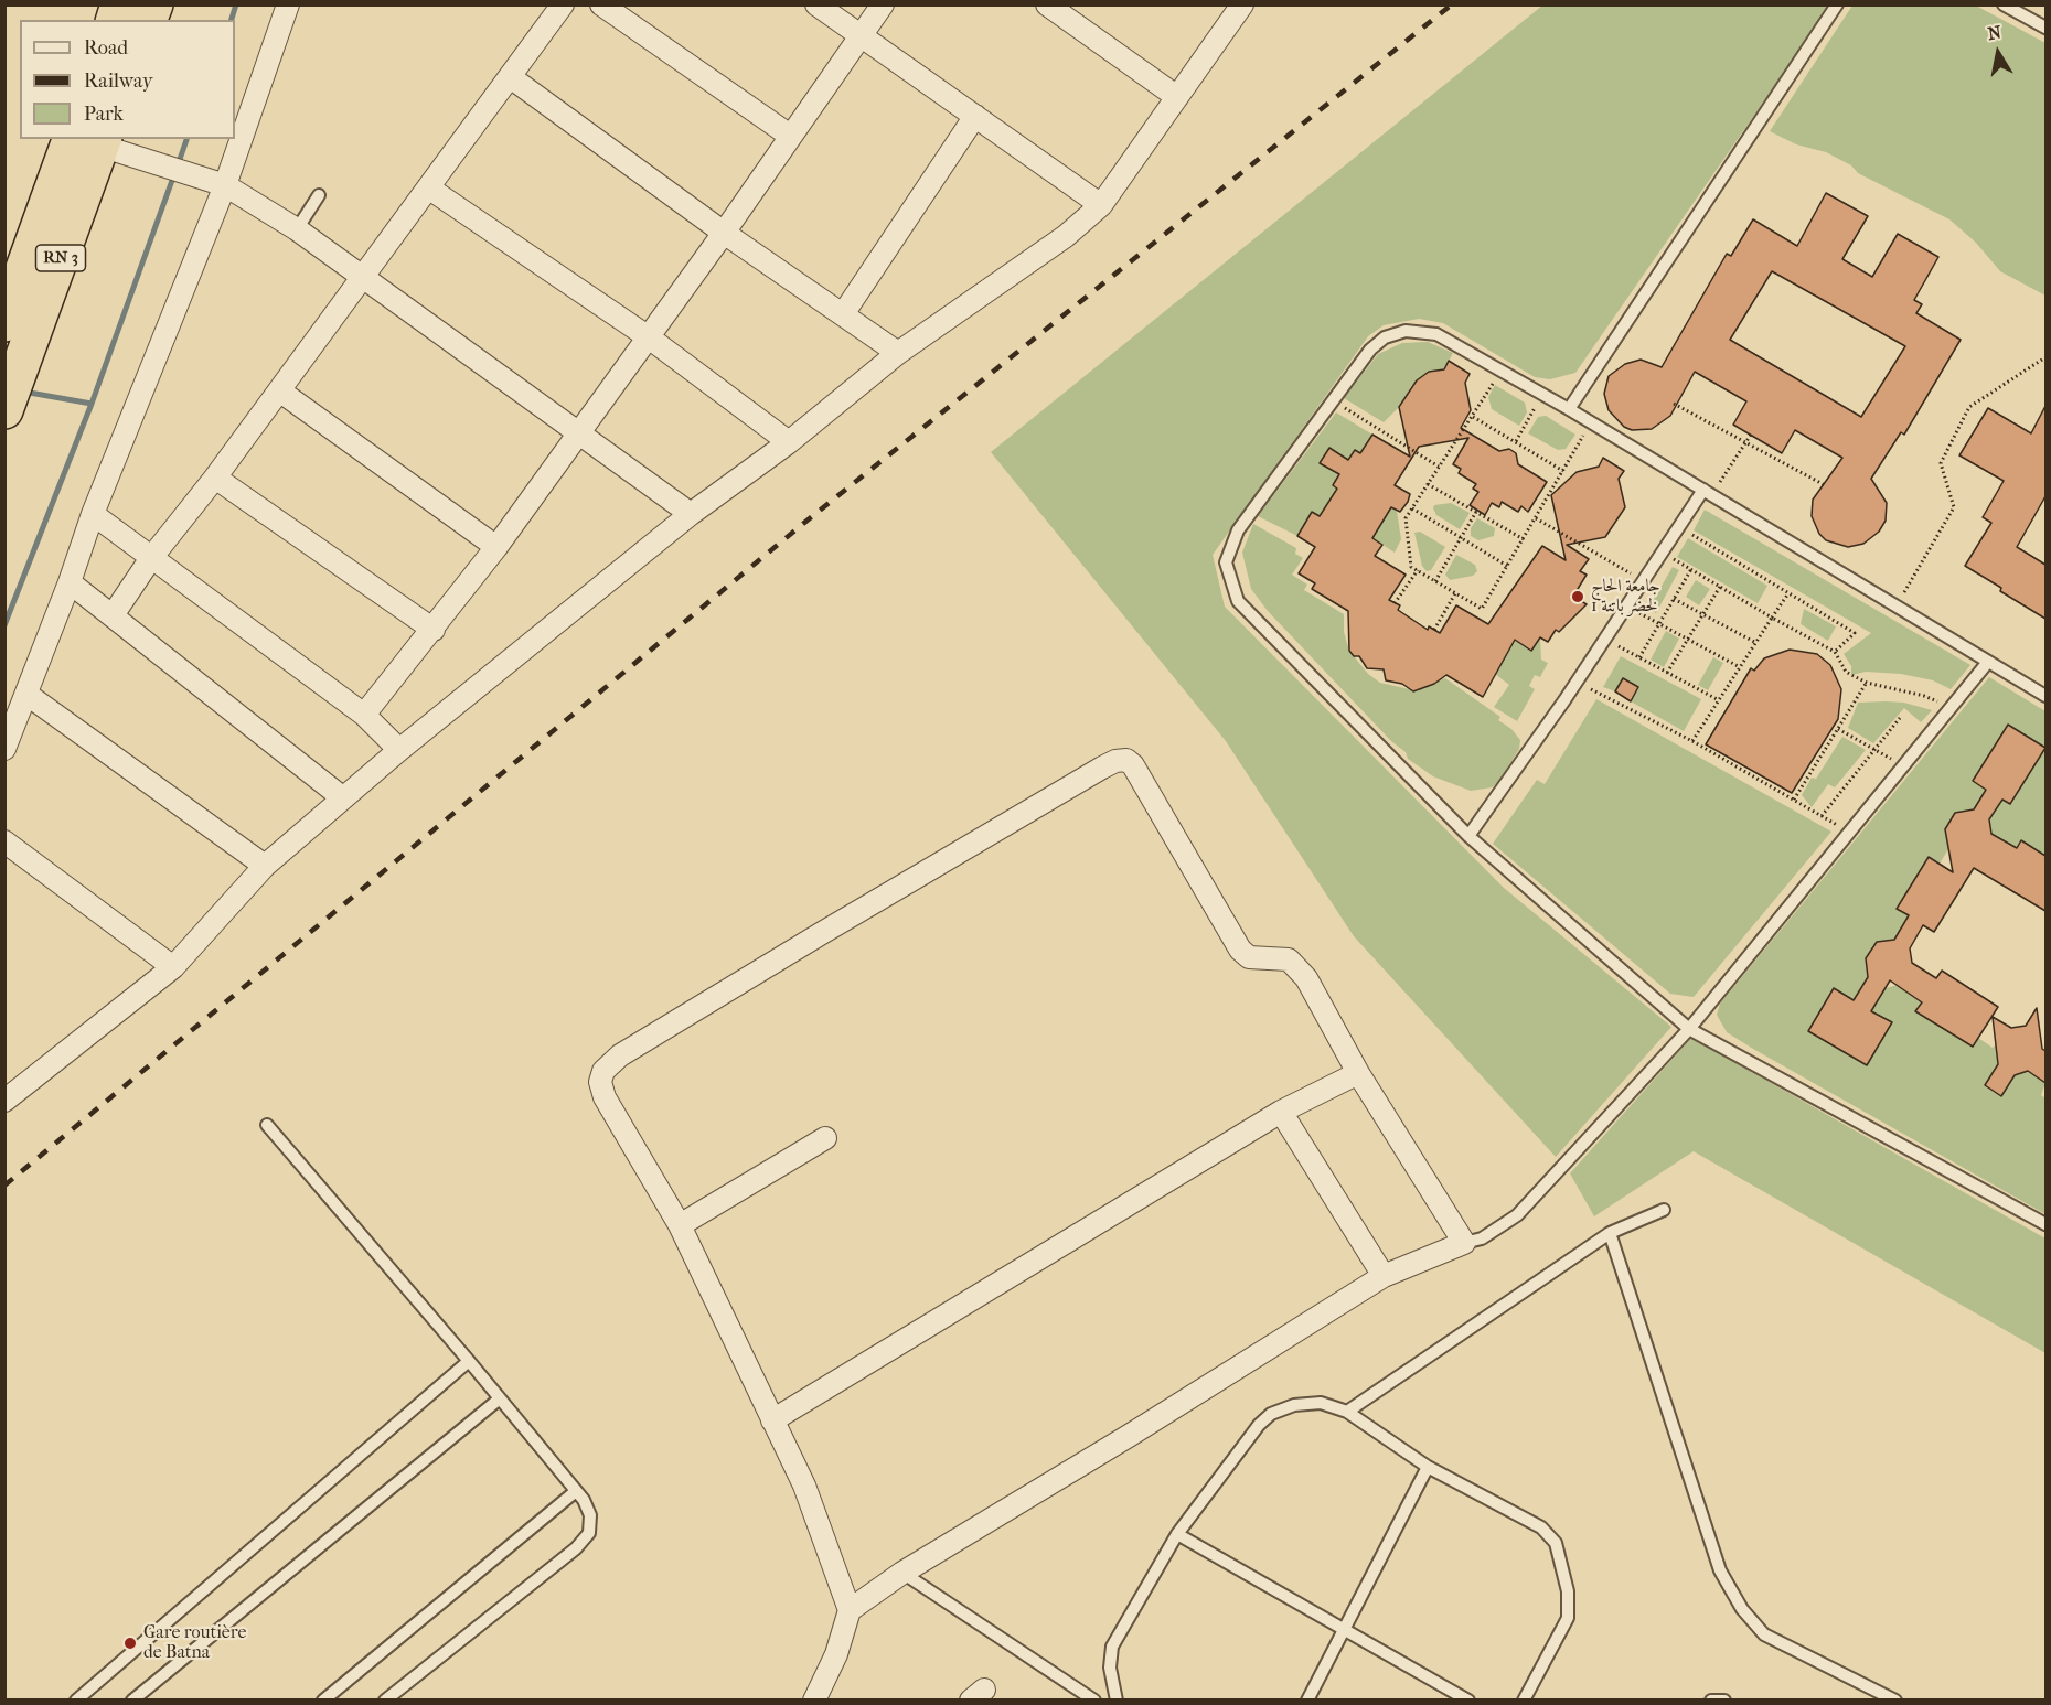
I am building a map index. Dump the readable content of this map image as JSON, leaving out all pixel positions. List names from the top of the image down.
{
  "streets": {
    "highway": ["RN 3"]
  },
  "places": ["جامعة الحاج لخضر باتنة 1", "Gare routière de Batna"],
  "legend": ["Road", "Railway", "Park"],
  "north": "top"
}
